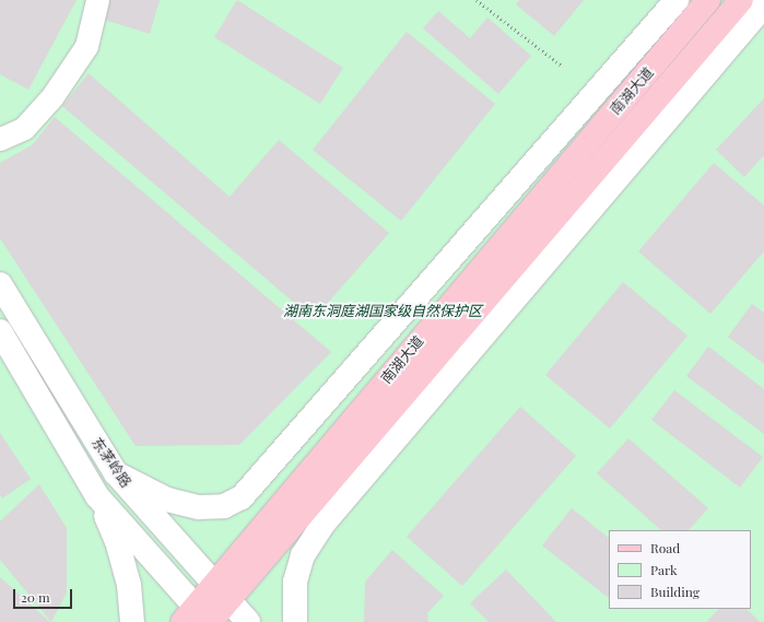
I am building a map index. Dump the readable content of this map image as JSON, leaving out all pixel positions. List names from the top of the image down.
{
  "streets": {
    "main road": ["南湖大道"],
    "street": ["东茅岭路"]
  },
  "crossings": [
    ["南湖大道", "东茅岭路"]
  ],
  "parks": ["湖南东洞庭湖国家级自然保护区"],
  "legend": ["Road", "Park", "Building"],
  "scale_bar": "20 m"
}
